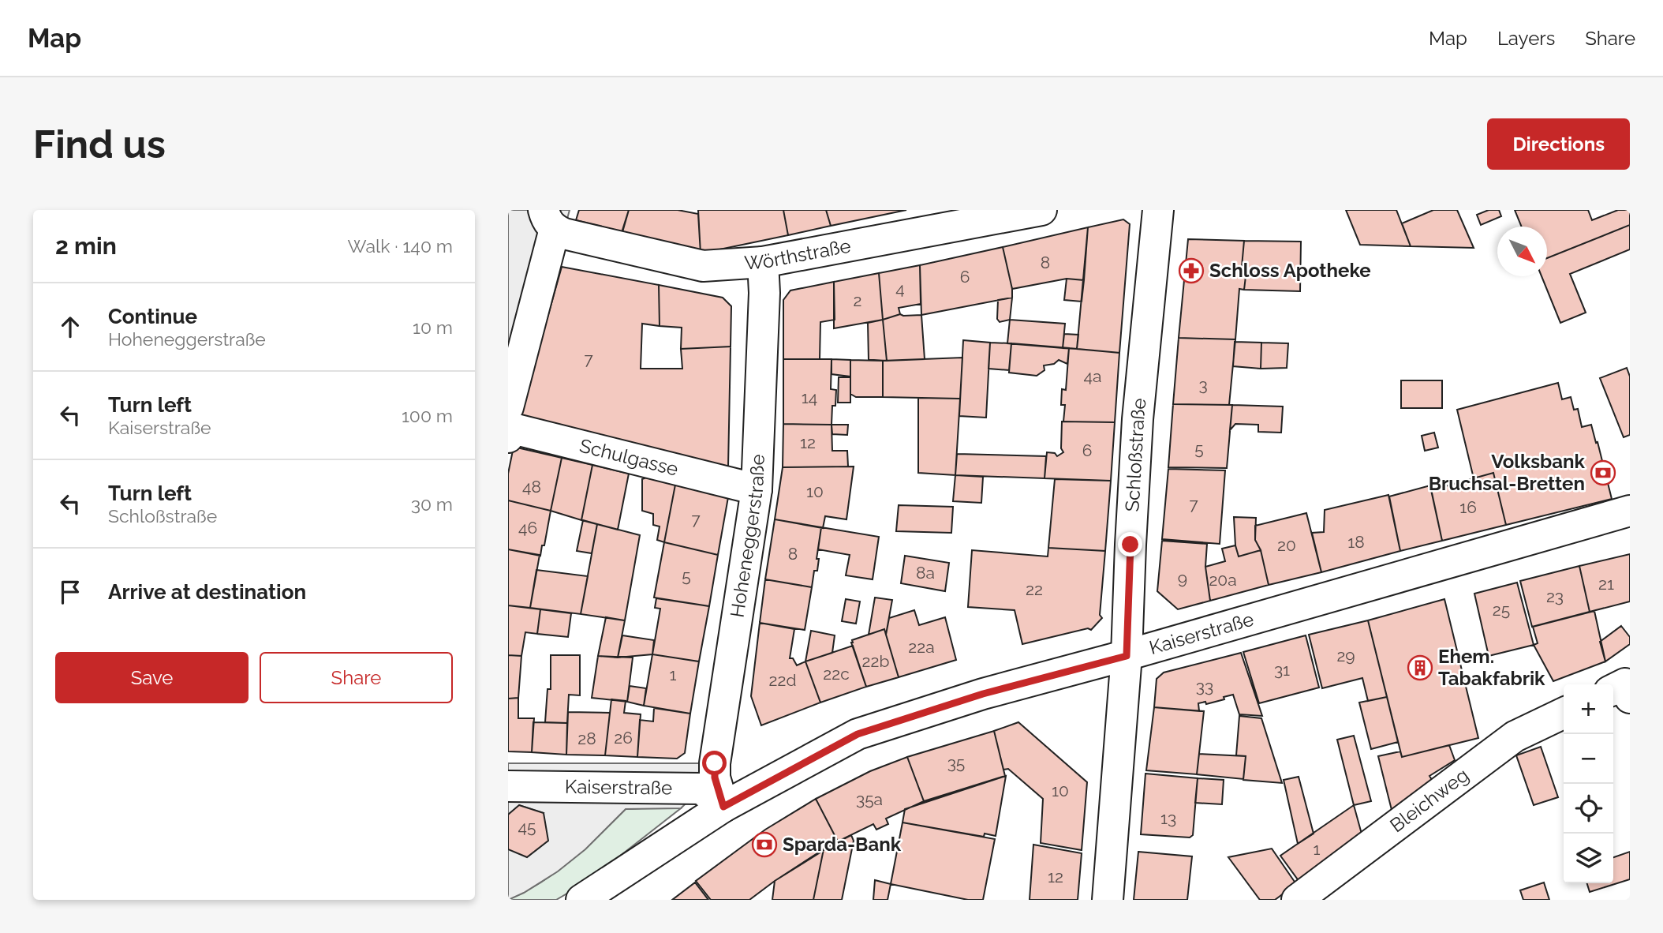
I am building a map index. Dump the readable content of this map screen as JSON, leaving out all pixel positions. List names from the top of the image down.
{
  "streets": {
    "street": [
      "Wörthstraße",
      "Schloßstraße",
      "Schulgasse",
      "Hoheneggerstraße",
      "Kaiserstraße",
      "Bleichweg"
    ]
  },
  "crossings": [
    ["Wörthstraße", "Hoheneggerstraße"],
    ["Schloßstraße", "Kaiserstraße"],
    ["Schulgasse", "Hoheneggerstraße"],
    ["Hoheneggerstraße", "Kaiserstraße"]
  ],
  "places": {
    "pharmacy": ["Schloss Apotheke"],
    "bank": ["Volksbank Bruchsal-Bretten", "Sparda-Bank"],
    "building": ["Ehem. Tabakfabrik"]
  },
  "house_numbers": [
    "8",
    "6",
    "4",
    "2",
    "7",
    "4a",
    "3",
    "14",
    "12",
    "5",
    "6",
    "48",
    "10",
    "7",
    "16",
    "7",
    "46",
    "18",
    "20",
    "8",
    "8a",
    "5",
    "9",
    "20a",
    "21",
    "22",
    "23",
    "25",
    "22a",
    "29",
    "22b",
    "31",
    "22c",
    "1",
    "22d",
    "33",
    "26",
    "28",
    "35",
    "10",
    "35a",
    "13",
    "45",
    "1",
    "12"
  ],
  "north": "bottom right",
  "page": {
    "header": "Map",
    "nav": ["Map", "Layers", "Share"],
    "buttons": [
      "Directions",
      ["Save", "Share"]
    ],
    "title": "Find us",
    "heading": ["2 min", "Walk · 140 m"],
    "list": [
      ["Continue", "Hoheneggerstraße", "10 m"],
      ["Turn left", "Kaiserstraße", "100 m"],
      ["Turn left", "Schloßstraße", "30 m"],
      "Arrive at destination"
    ],
    "map_buttons": ["+", "−"]
  }
}
